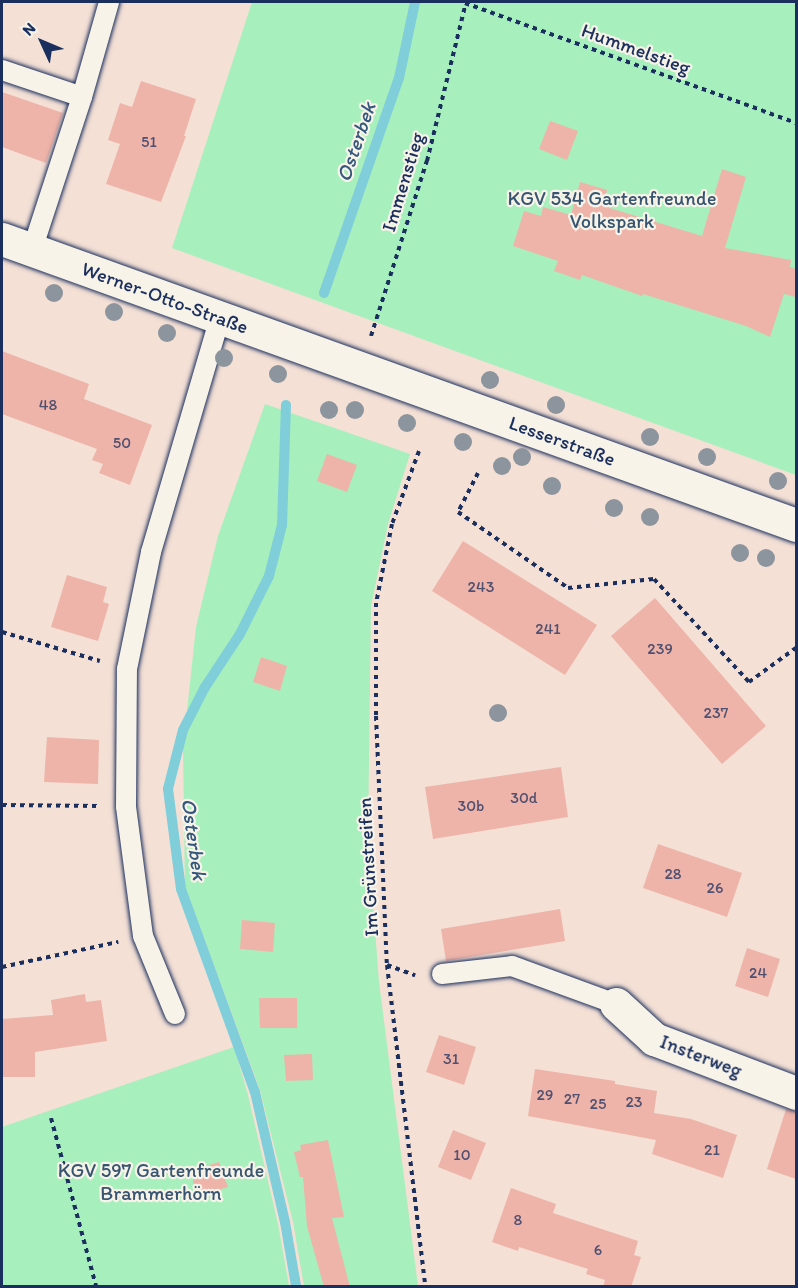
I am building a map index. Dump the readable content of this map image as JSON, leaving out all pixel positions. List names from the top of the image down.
{
  "streets": {
    "main road": ["Werner-Otto-Straße", "Lesserstraße", "Insterweg"],
    "path": ["Hummelstieg", "Immenstieg", "Im Grünstreifen"]
  },
  "crossings": [
    ["Hummelstieg", "Immenstieg"],
    ["Immenstieg", "Lesserstraße"],
    ["Werner-Otto-Straße", "Lesserstraße"]
  ],
  "water": ["Osterbek"],
  "parks": ["KGV 534 Gartenfreunde Volkspark", "KGV 597 Gartenfreunde Brammerhörn"],
  "house_numbers": [
    "51",
    "48",
    "50",
    "243",
    "241",
    "239",
    "237",
    "30d",
    "30b",
    "28",
    "26",
    "24",
    "31",
    "29",
    "27",
    "23",
    "25",
    "21",
    "10",
    "8",
    "6"
  ],
  "north": "top left"
}
